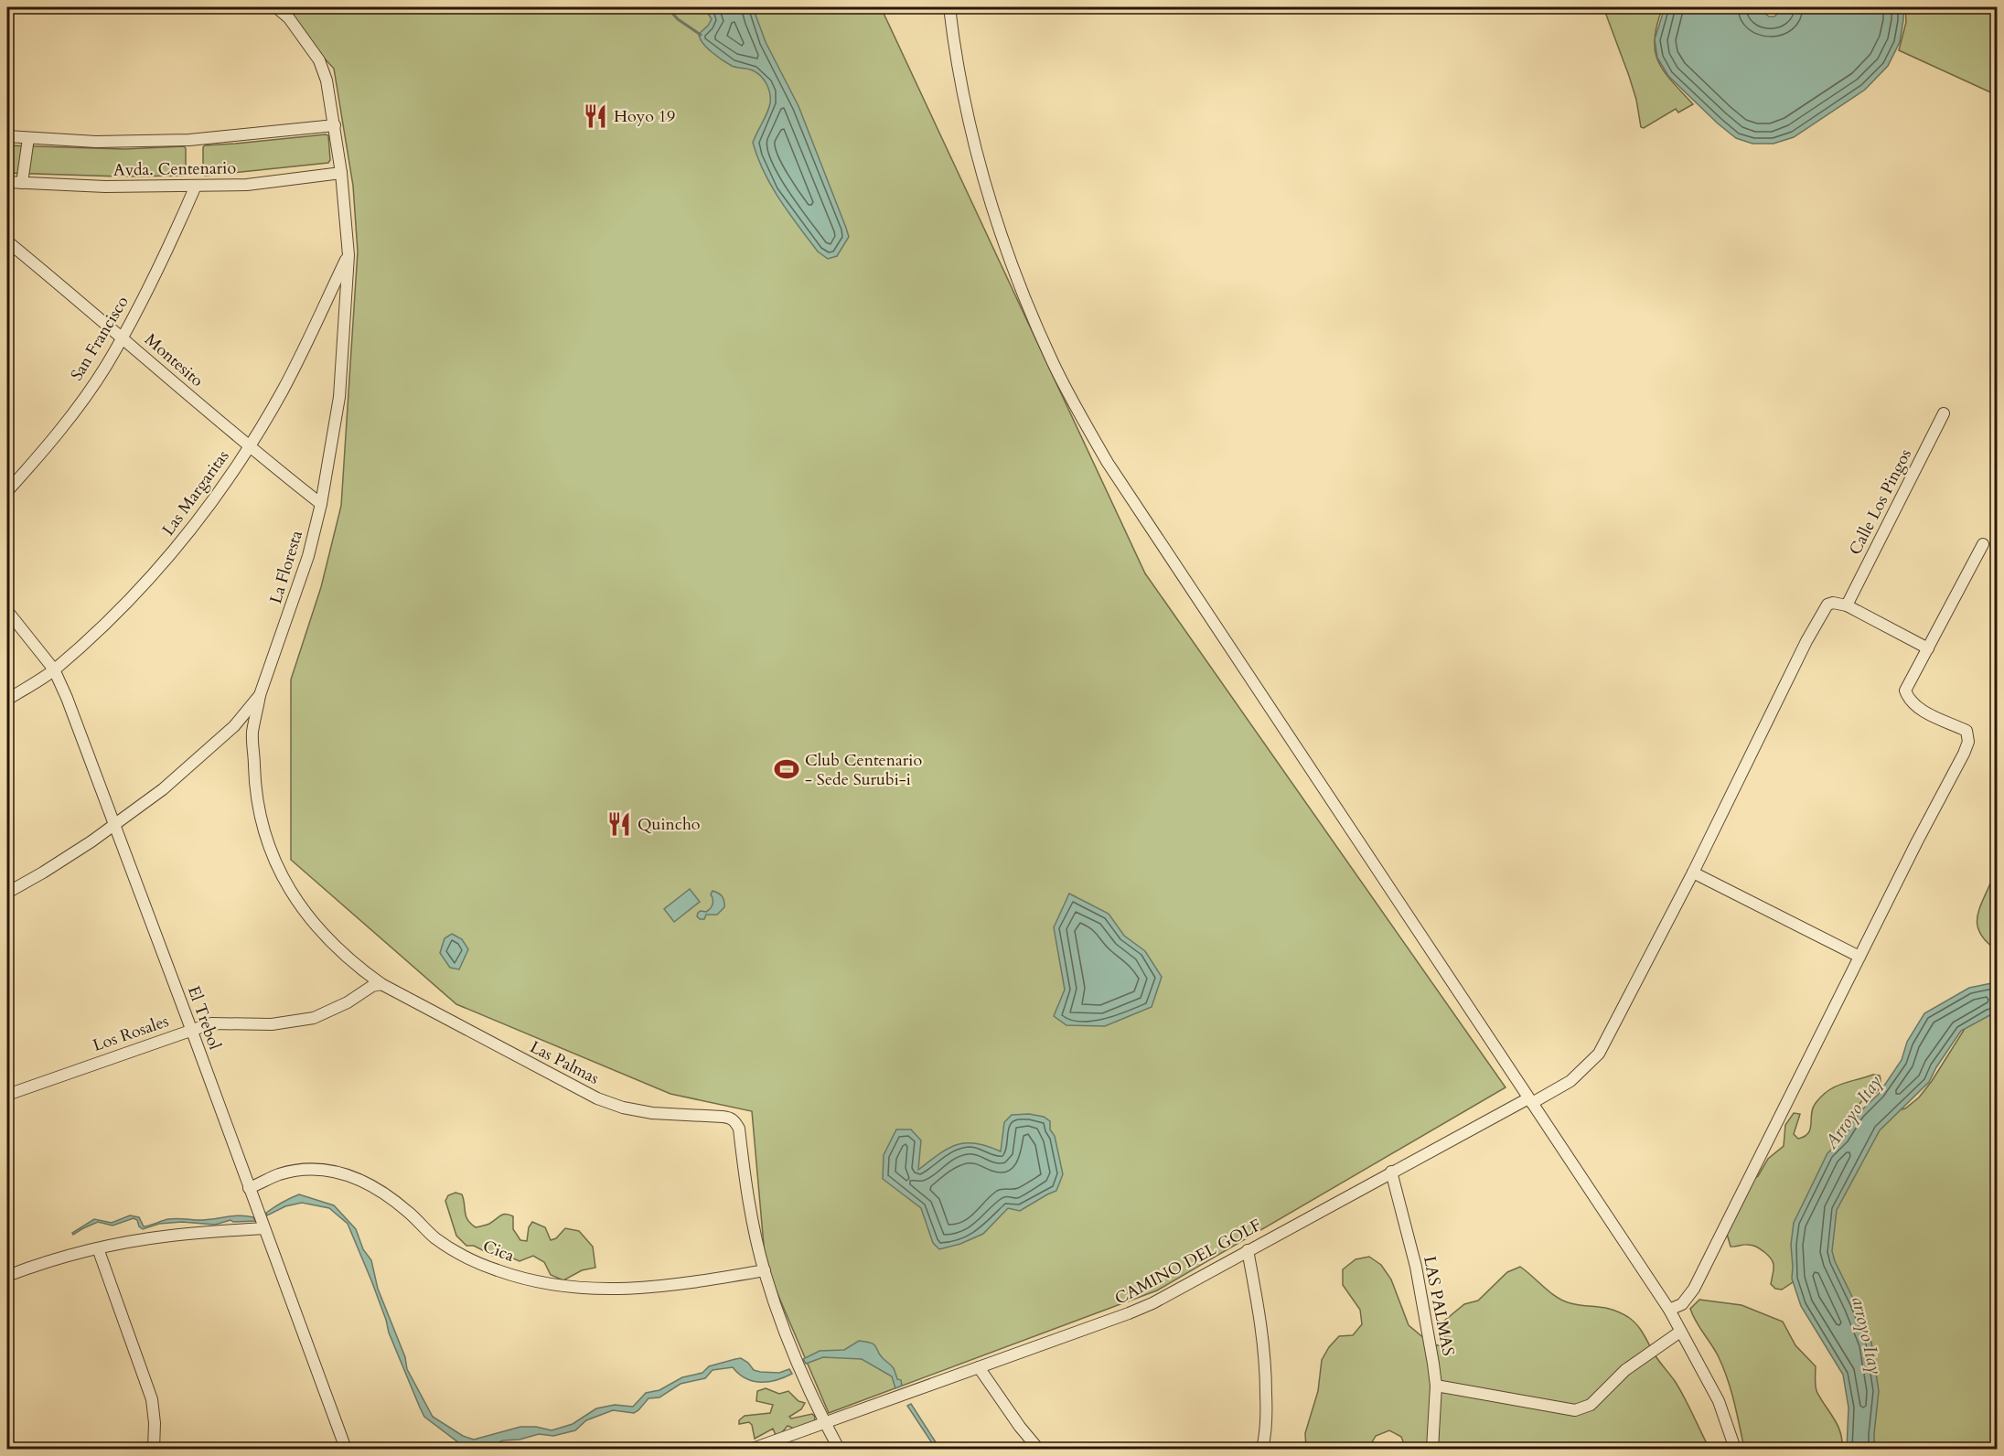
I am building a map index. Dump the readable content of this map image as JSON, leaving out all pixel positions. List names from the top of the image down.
{
  "streets": {
    "street": [
      "Avda. Centenario",
      "San Francisco",
      "Montesito",
      "Las Margaritas",
      "Calle Los Pingos",
      "La Floresta",
      "El Trebol",
      "Los Rosales",
      "Las Palmas",
      "Cica",
      "CAMINO DEL GOLF",
      "LAS PALMAS"
    ]
  },
  "crossings": [
    ["Avda. Centenario", "San Francisco"],
    ["Avda. Centenario", "La Floresta"],
    ["San Francisco", "Montesito"],
    ["Montesito", "Las Margaritas"],
    ["Montesito", "La Floresta"],
    ["Las Margaritas", "La Floresta"],
    ["Las Margaritas", "El Trebol"],
    ["Calle Los Pingos", "CAMINO DEL GOLF"],
    ["La Floresta", "El Trebol"],
    ["La Floresta", "Las Palmas"],
    ["El Trebol", "Los Rosales"],
    ["El Trebol", "Cica"],
    ["Los Rosales", "Las Palmas"],
    ["Las Palmas", "Cica"],
    ["Las Palmas", "CAMINO DEL GOLF"],
    ["CAMINO DEL GOLF", "LAS PALMAS"]
  ],
  "water": ["Arroyo Itay", "arroyo Itay"],
  "places": {
    "restaurant": ["Hoyo 19", "Quincho"],
    "sports": ["Club Centenario - Sede Surubi-i"]
  }
}
